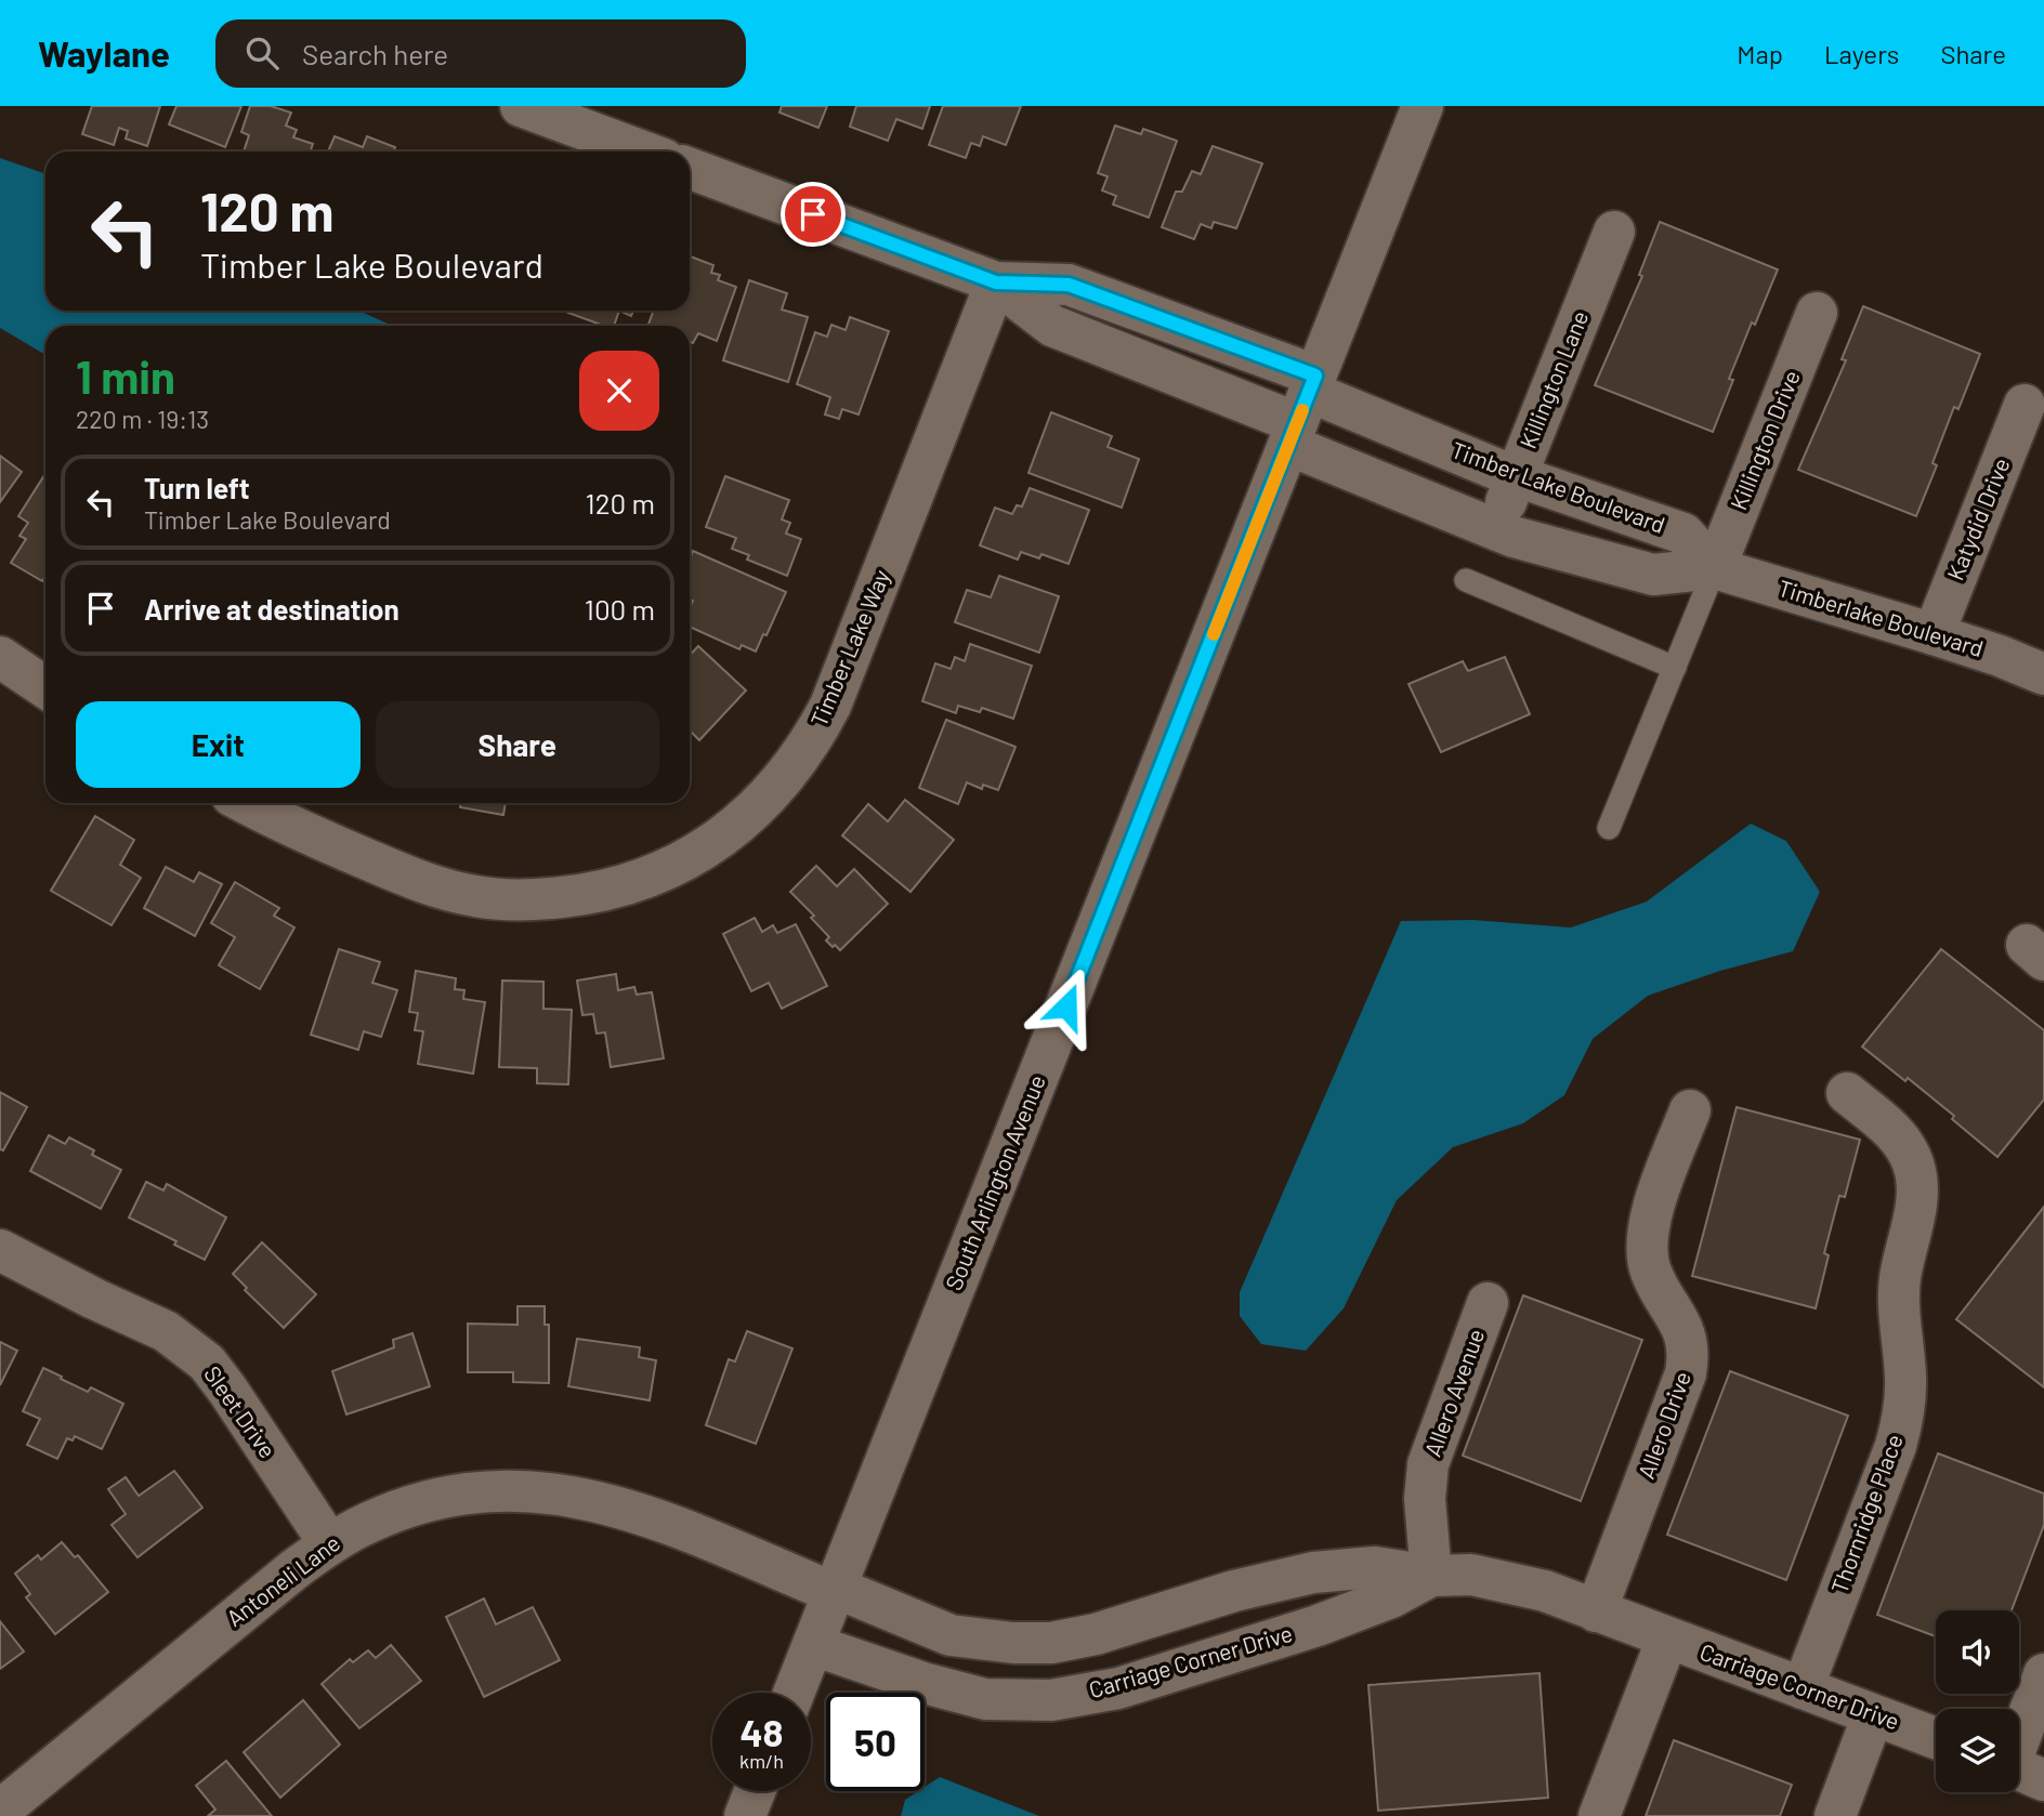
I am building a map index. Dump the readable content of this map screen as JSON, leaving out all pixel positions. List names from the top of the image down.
{
  "streets": {
    "street": [
      "Killington Lane",
      "Killington Drive",
      "Timber Lake Boulevard",
      "Katydid Drive",
      "Timberlake Boulevard",
      "Timber Lake Way",
      "South Arlington Avenue",
      "Allero Avenue",
      "Sleet Drive",
      "Allero Drive",
      "Thornridge Place",
      "Antoneli Lane",
      "Carriage Corner Drive"
    ]
  },
  "crossings": [
    ["Killington Lane", "Timber Lake Boulevard"],
    ["Killington Drive", "Timber Lake Boulevard"],
    ["Killington Drive", "Timberlake Boulevard"],
    ["Timber Lake Boulevard", "Timberlake Boulevard"],
    ["Timber Lake Boulevard", "Timber Lake Way"],
    ["Timber Lake Boulevard", "South Arlington Avenue"],
    ["Katydid Drive", "Timberlake Boulevard"],
    ["South Arlington Avenue", "Antoneli Lane"],
    ["South Arlington Avenue", "Carriage Corner Drive"],
    ["Allero Avenue", "Carriage Corner Drive"],
    ["Sleet Drive", "Antoneli Lane"],
    ["Allero Drive", "Carriage Corner Drive"],
    ["Thornridge Place", "Carriage Corner Drive"],
    ["Antoneli Lane", "Carriage Corner Drive"]
  ],
  "page": {
    "header": "Waylane",
    "search": "Search here",
    "nav": ["Map", "Layers", "Share"],
    "turn": ["120 m", "Timber Lake Boulevard"],
    "heading": ["1 min", "220 m · 19:13"],
    "list": [
      {
        "name": "Turn left",
        "note": "Timber Lake Boulevard",
        "value": "120 m"
      },
      {
        "name": "Arrive at destination",
        "value": "100 m"
      }
    ],
    "buttons": ["Exit", "Share"],
    "speed": "48 km/h",
    "limit": "50"
  }
}
